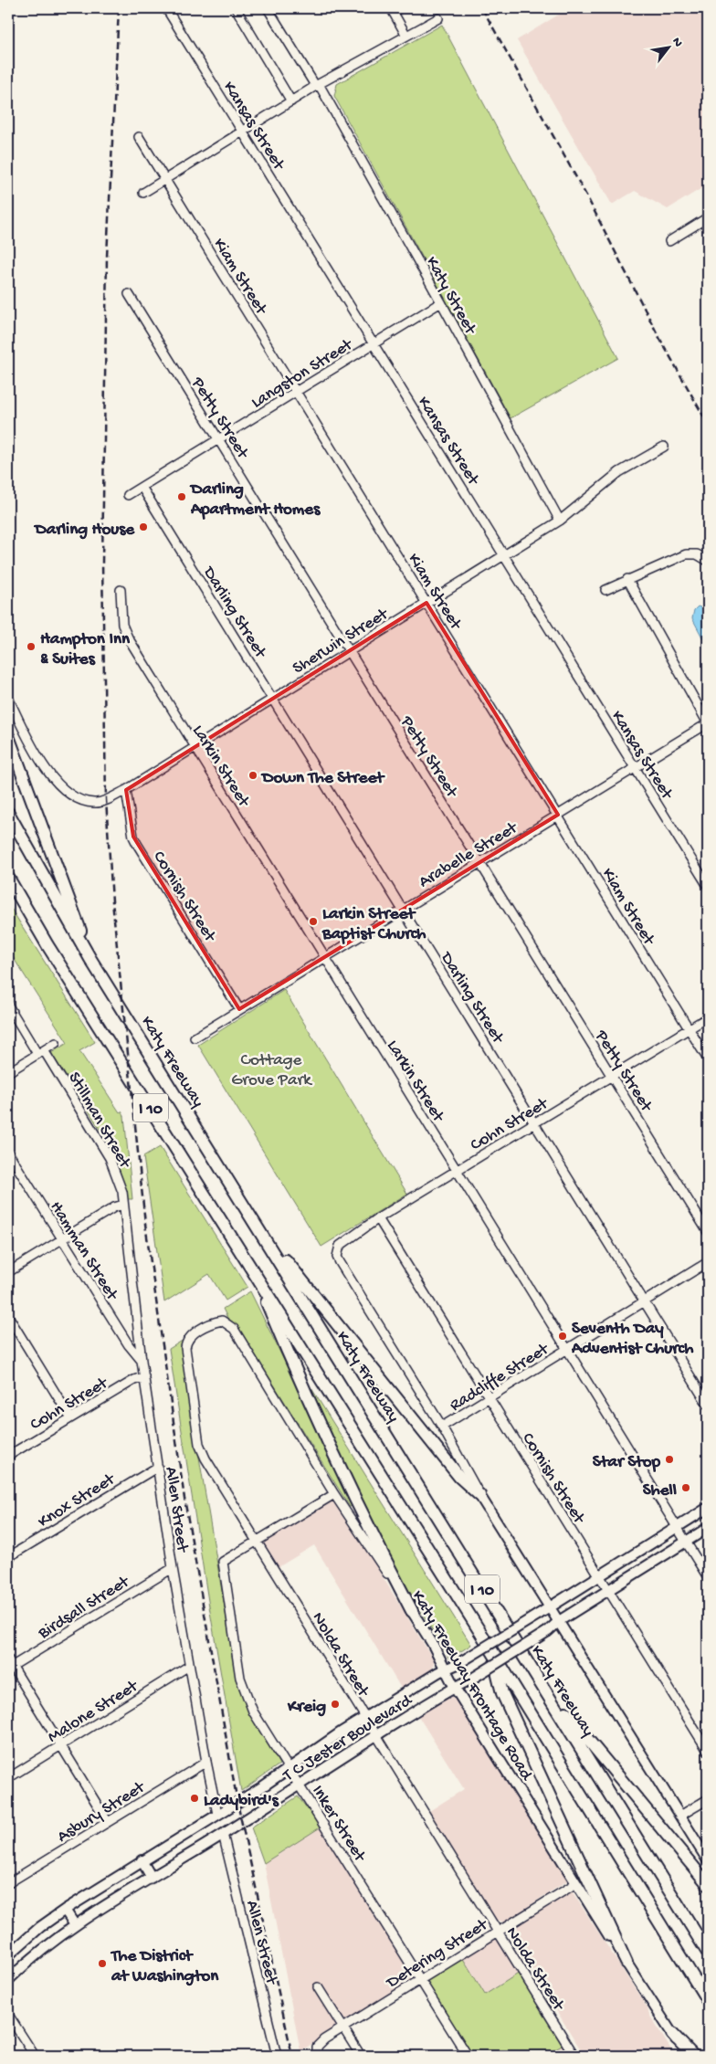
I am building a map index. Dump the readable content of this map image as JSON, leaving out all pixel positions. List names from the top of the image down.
{
  "streets": {
    "highway": ["Katy Freeway", "I 10"],
    "main road": ["Katy Freeway Frontage Road", "T C Jester Boulevard"],
    "street": [
      "Kansas Street",
      "Kiam Street",
      "Katy Street",
      "Langston Street",
      "Petty Street",
      "Darling Street",
      "Sherwin Street",
      "Larkin Street",
      "Arabelle Street",
      "Cornish Street",
      "Stillman Street",
      "Cohn Street",
      "Hamman Street",
      "Radcliffe Street",
      "Knox Street",
      "Allen Street",
      "Birdsall Street",
      "Nolda Street",
      "Malone Street",
      "Asbury Street",
      "Inker Street",
      "Detering Street"
    ]
  },
  "crossings": [
    ["Kansas Street", "Langston Street"],
    ["Kansas Street", "Sherwin Street"],
    ["Kansas Street", "Arabelle Street"],
    ["Kiam Street", "Langston Street"],
    ["Kiam Street", "Sherwin Street"],
    ["Kiam Street", "Arabelle Street"],
    ["Kiam Street", "Cohn Street"],
    ["Katy Street", "Langston Street"],
    ["Katy Street", "Sherwin Street"],
    ["Langston Street", "Petty Street"],
    ["Langston Street", "Darling Street"],
    ["Petty Street", "Sherwin Street"],
    ["Petty Street", "Arabelle Street"],
    ["Petty Street", "Cohn Street"],
    ["Darling Street", "Sherwin Street"],
    ["Darling Street", "Arabelle Street"],
    ["Darling Street", "Cohn Street"],
    ["Darling Street", "Radcliffe Street"],
    ["Sherwin Street", "Larkin Street"],
    ["Sherwin Street", "Cornish Street"],
    ["Larkin Street", "Arabelle Street"],
    ["Larkin Street", "Cohn Street"],
    ["Larkin Street", "Radcliffe Street"],
    ["Larkin Street", "T C Jester Boulevard"],
    ["Arabelle Street", "Cornish Street"],
    ["Cornish Street", "Cohn Street"],
    ["Cornish Street", "Radcliffe Street"],
    ["Cornish Street", "T C Jester Boulevard"],
    ["Stillman Street", "Allen Street"],
    ["Cohn Street", "Radcliffe Street"],
    ["Cohn Street", "Allen Street"],
    ["Hamman Street", "Allen Street"],
    ["Knox Street", "Allen Street"],
    ["Allen Street", "Birdsall Street"],
    ["Allen Street", "Malone Street"],
    ["Allen Street", "T C Jester Boulevard"],
    ["Allen Street", "Asbury Street"],
    ["Nolda Street", "Katy Freeway Frontage Road"],
    ["Nolda Street", "T C Jester Boulevard"],
    ["Nolda Street", "Inker Street"],
    ["Nolda Street", "Detering Street"],
    ["Katy Freeway Frontage Road", "T C Jester Boulevard"],
    ["Katy Freeway Frontage Road", "Detering Street"],
    ["T C Jester Boulevard", "Inker Street"],
    ["Inker Street", "Detering Street"]
  ],
  "parks": ["Cottage Grove Park"],
  "places": [
    "Darling Apartment Homes",
    "Darling House",
    "Hampton Inn & Suites",
    "Down The Street",
    "Larkin Street Baptist Church",
    "Seventh Day Adventist Church",
    "Star Stop",
    "Shell",
    "Kreig",
    "Ladybird's",
    "The District at Washington"
  ],
  "north": "top right"
}
